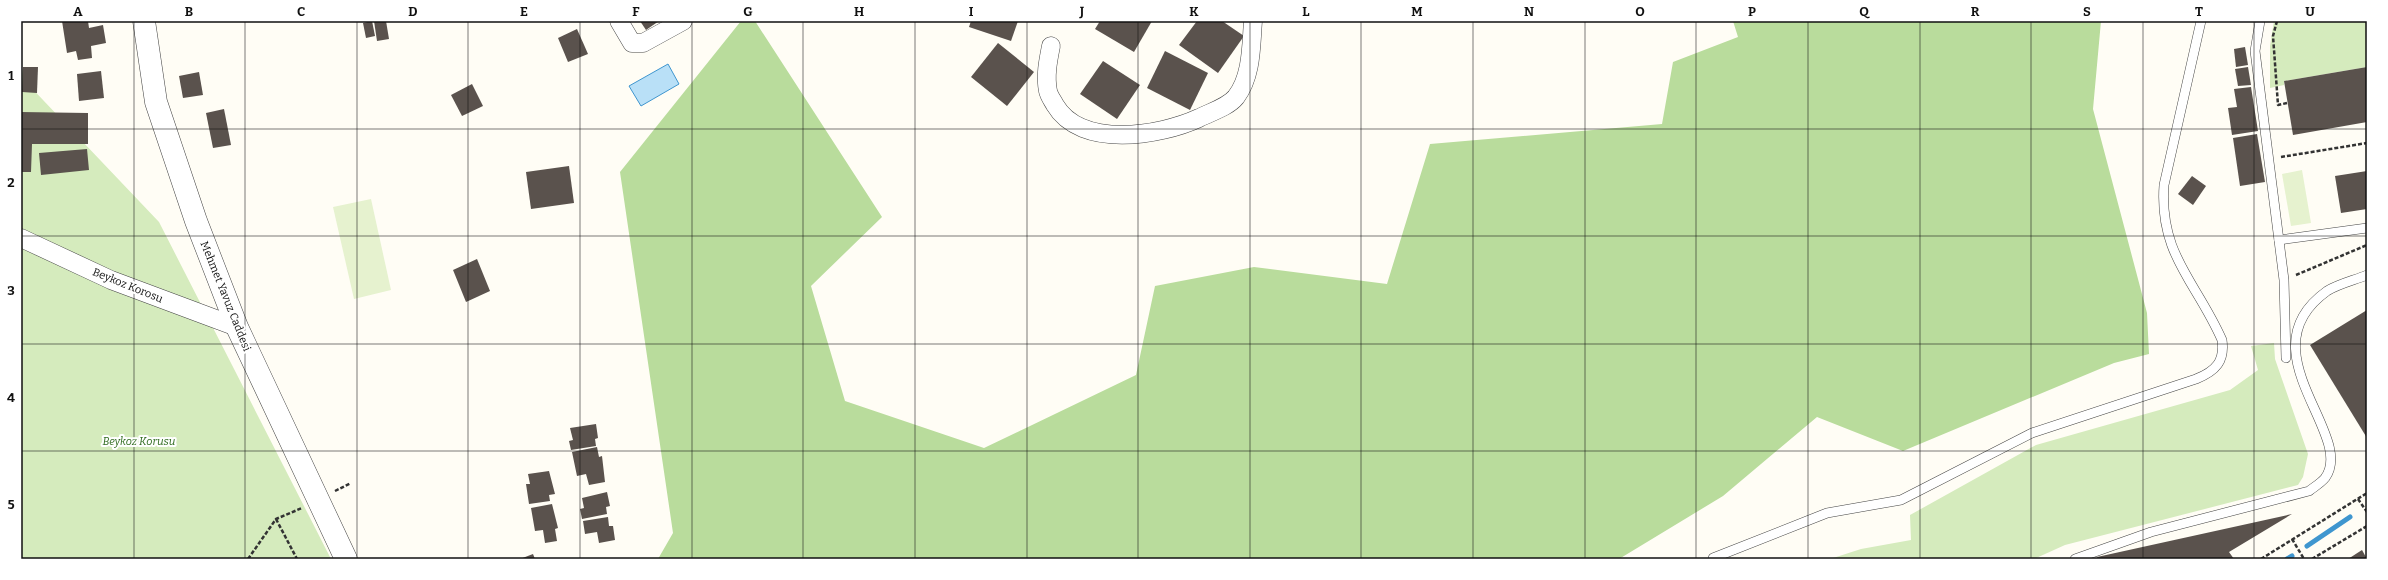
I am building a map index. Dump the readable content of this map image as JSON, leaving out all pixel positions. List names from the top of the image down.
{
  "streets": {
    "street": ["Beykoz Korosu", "Mehmet Yavuz Caddesi"]
  },
  "crossings": [
    ["Beykoz Korosu", "Mehmet Yavuz Caddesi"]
  ],
  "parks": ["Beykoz Korusu"],
  "grid": {
    "columns": [
      "A",
      "B",
      "C",
      "D",
      "E",
      "F",
      "G",
      "H",
      "I",
      "J",
      "K",
      "L",
      "M",
      "N",
      "O",
      "P",
      "Q",
      "R",
      "S",
      "T",
      "U"
    ],
    "rows": [
      "1",
      "2",
      "3",
      "4",
      "5"
    ]
  }
}
